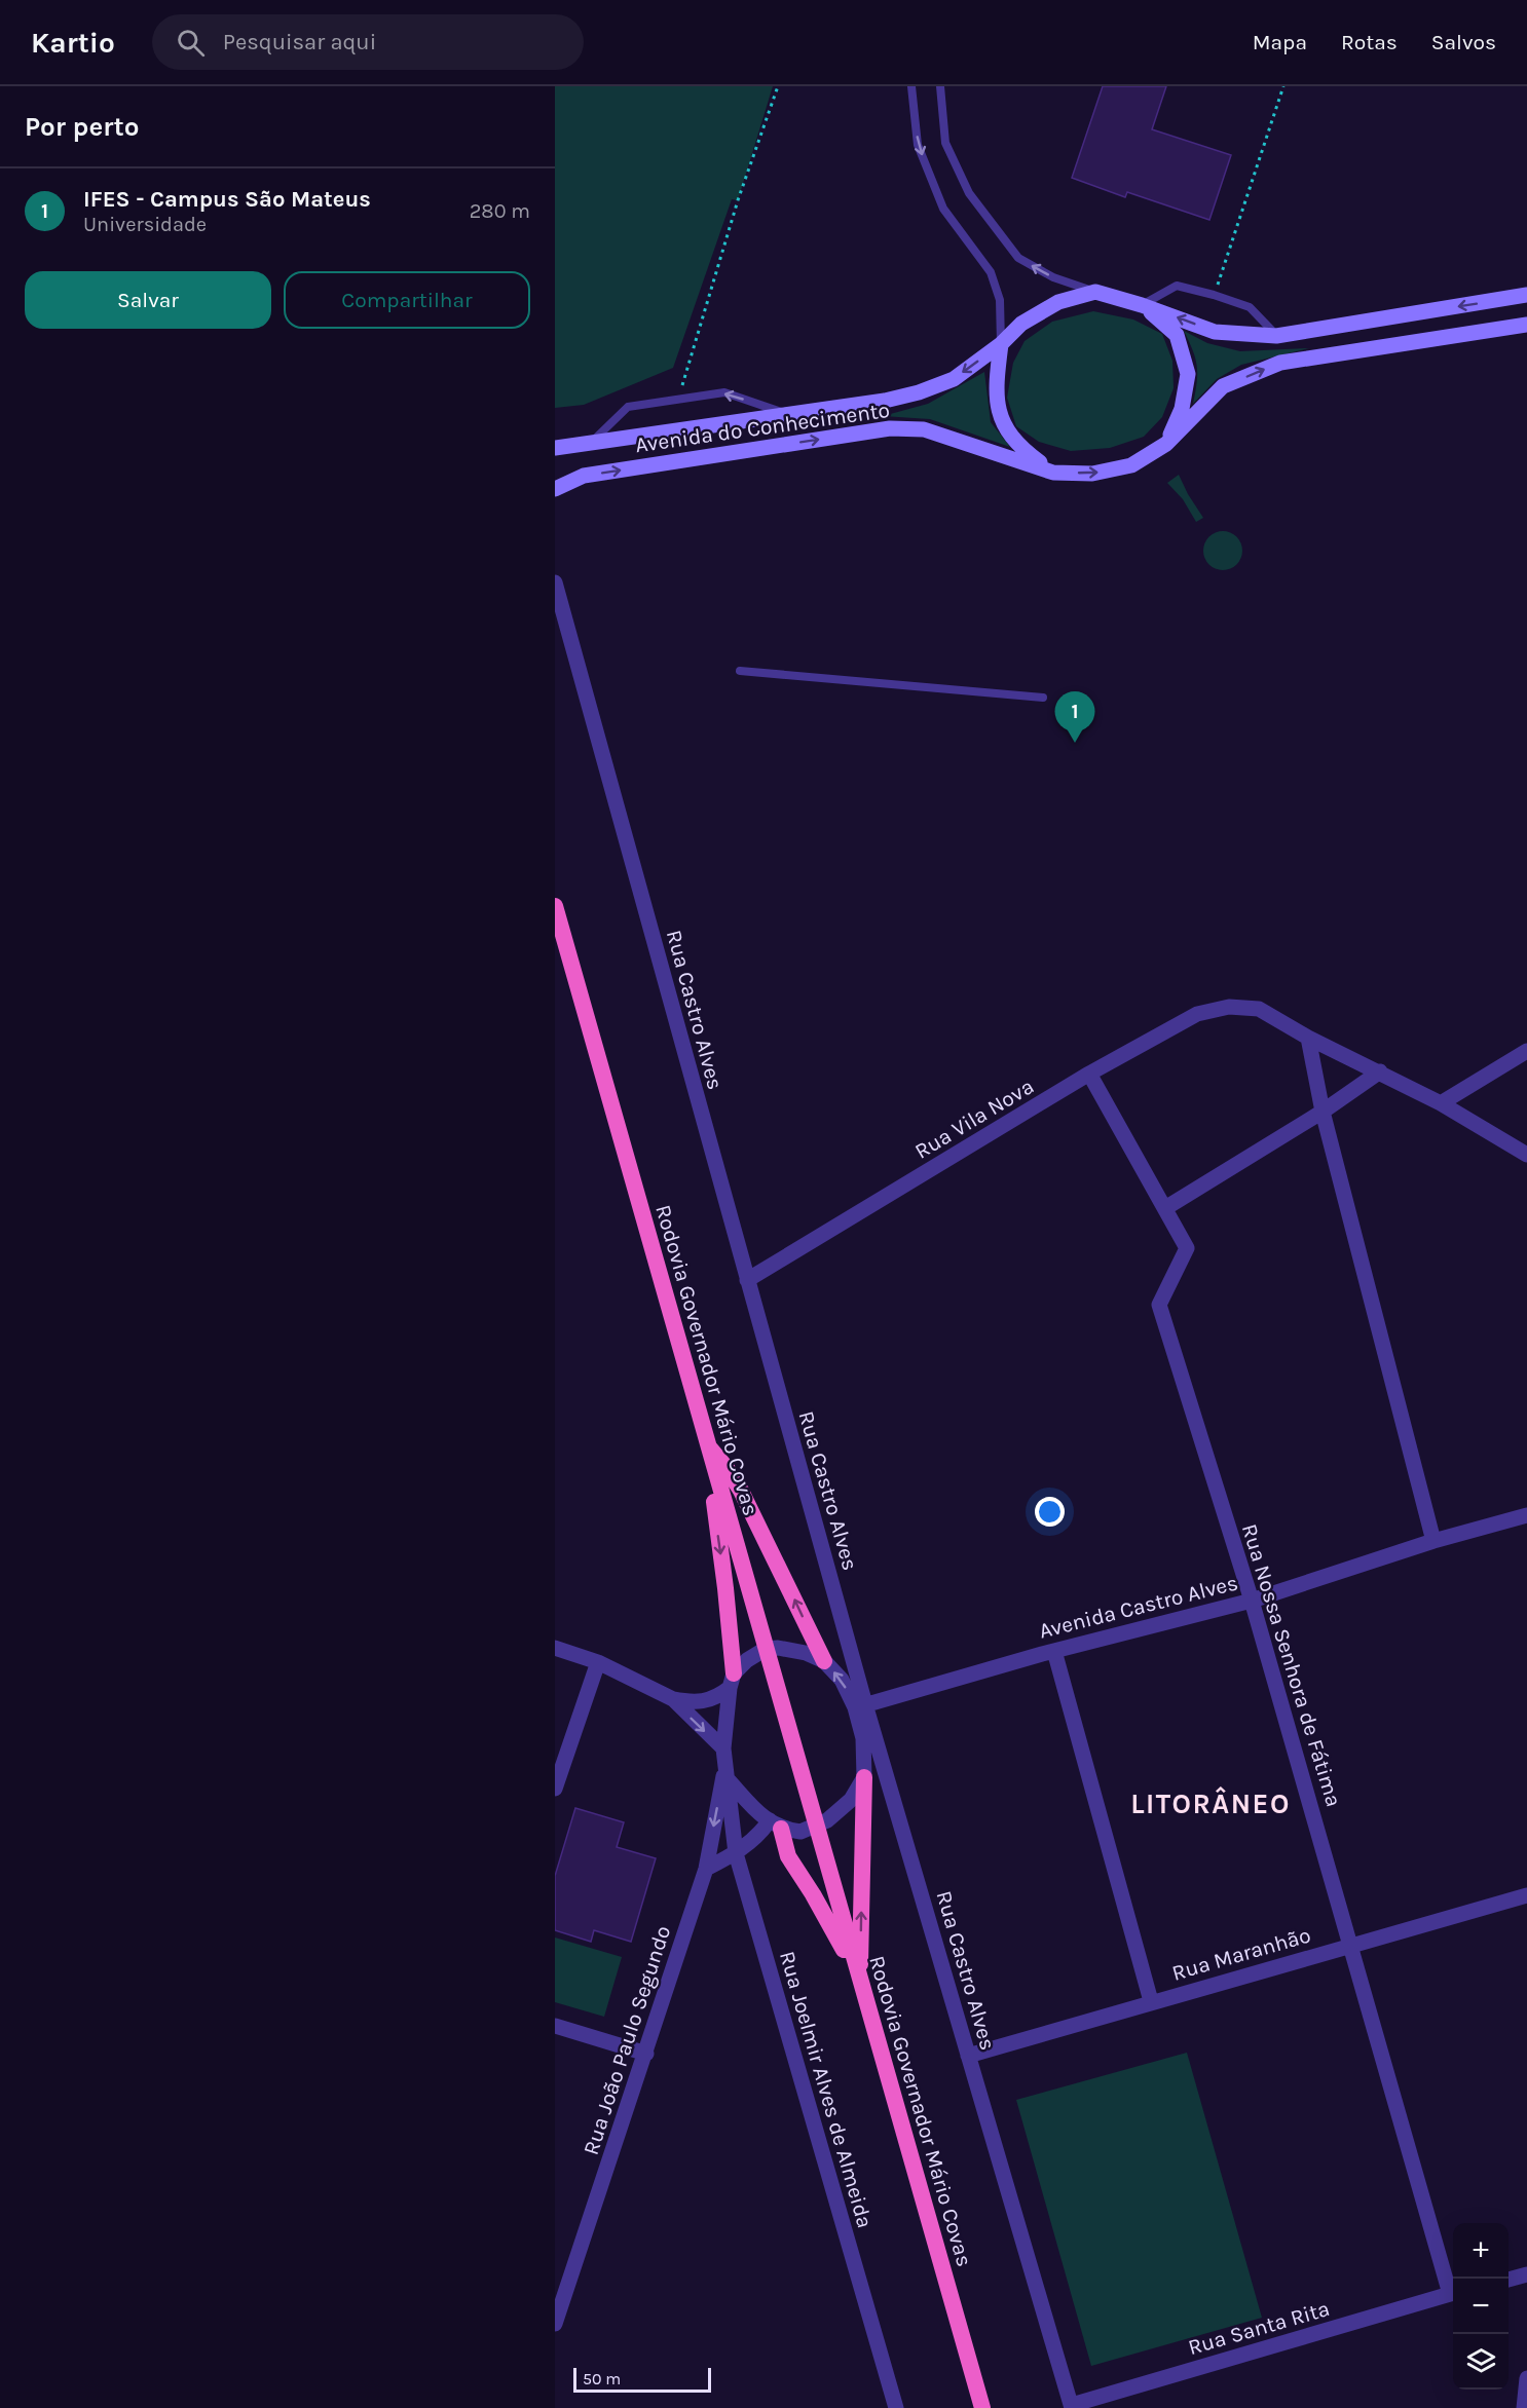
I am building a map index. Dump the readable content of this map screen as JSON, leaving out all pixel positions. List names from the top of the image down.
{
  "streets": {
    "highway": ["Rodovia Governador Mário Covas"],
    "main road": ["Avenida do Conhecimento"],
    "street": [
      "Rua Castro Alves",
      "Rua Vila Nova",
      "Avenida Castro Alves",
      "Rua Nossa Senhora de Fátima",
      "Rua Maranhão",
      "Rua João Paulo Segundo",
      "Rua Joelmir Alves de Almeida",
      "Rua Santa Rita"
    ]
  },
  "crossings": [
    ["Rua Castro Alves", "Rua Vila Nova"],
    ["Rua Castro Alves", "Avenida Castro Alves"],
    ["Rua Castro Alves", "Rua Maranhão"],
    ["Rua Castro Alves", "Rua Santa Rita"],
    ["Rua Vila Nova", "Rua Nossa Senhora de Fátima"],
    ["Avenida Castro Alves", "Rua Nossa Senhora de Fátima"],
    ["Rua Nossa Senhora de Fátima", "Rua Maranhão"],
    ["Rua João Paulo Segundo", "Rua Joelmir Alves de Almeida"]
  ],
  "districts": ["LITORÂNEO"],
  "scale_bar": "50 m",
  "page": {
    "header": "Kartio",
    "search": "Pesquisar aqui",
    "nav": ["Mapa", "Rotas", "Salvos"],
    "heading": "Por perto",
    "list": [
      {
        "mark": "1",
        "name": "IFES - Campus São Mateus",
        "note": "Universidade",
        "value": "280 m"
      }
    ],
    "buttons": ["Salvar", "Compartilhar"],
    "pins": "1",
    "map_buttons": ["+", "−"],
    "scale": "50 m"
  }
}
